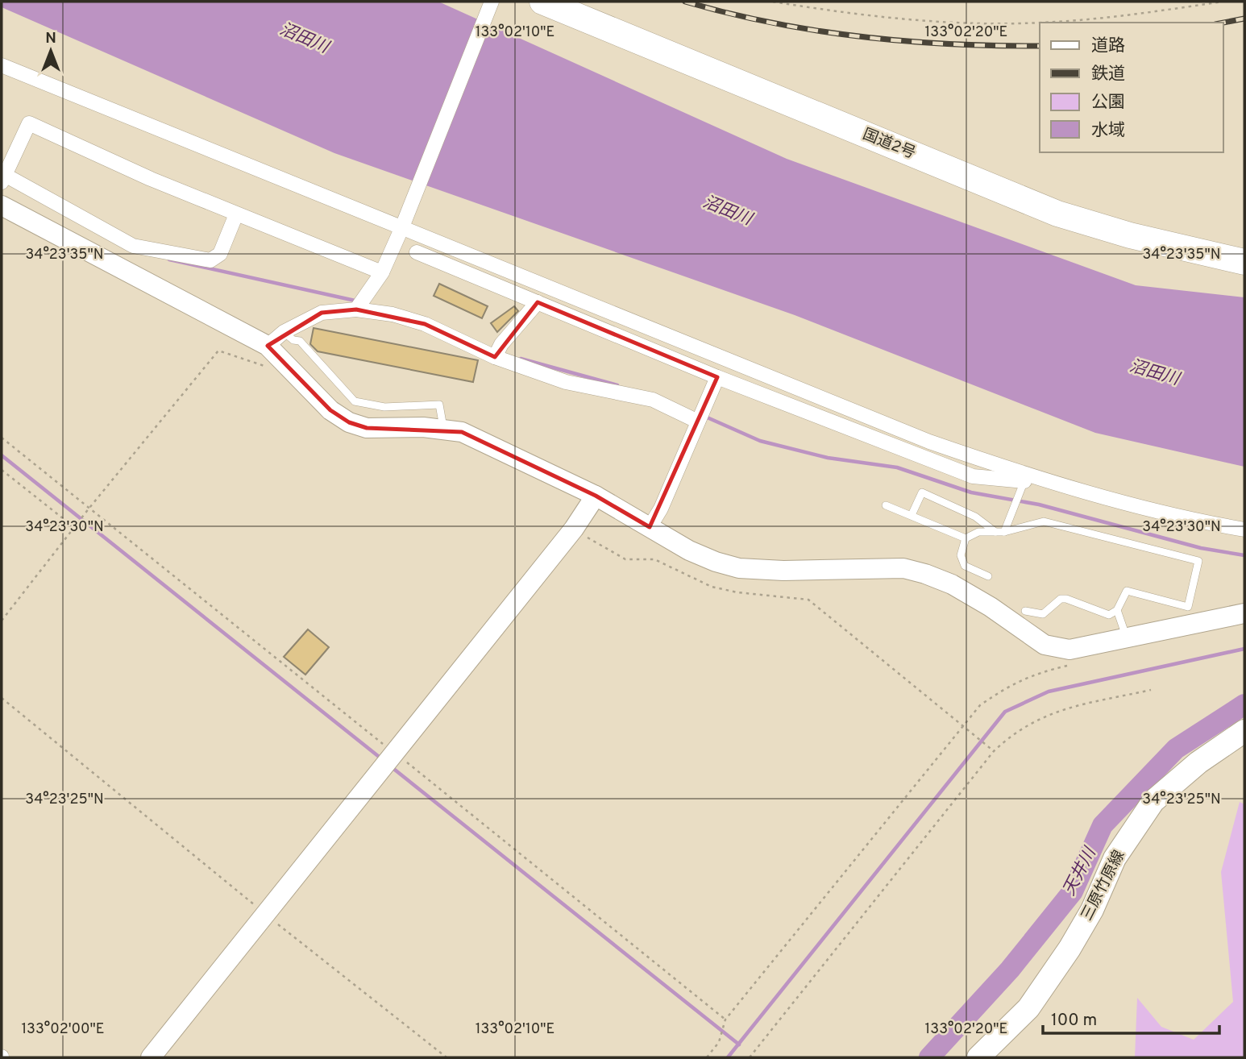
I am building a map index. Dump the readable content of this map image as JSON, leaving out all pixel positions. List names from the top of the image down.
{
  "streets": {
    "highway": ["国道2号"],
    "main road": ["三原竹原線"]
  },
  "water": ["沼田川", "天井川"],
  "legend": [
    "道路",
    "鉄道",
    "公園",
    "水域"
  ],
  "scale_bar": "100 m",
  "north": "top",
  "coordinates": [
    "133°02'10\"E",
    "133°02'20\"E",
    "34°23'35\"N",
    "34°23'30\"N",
    "34°23'25\"N",
    "133°02'00\"E"
  ]
}
